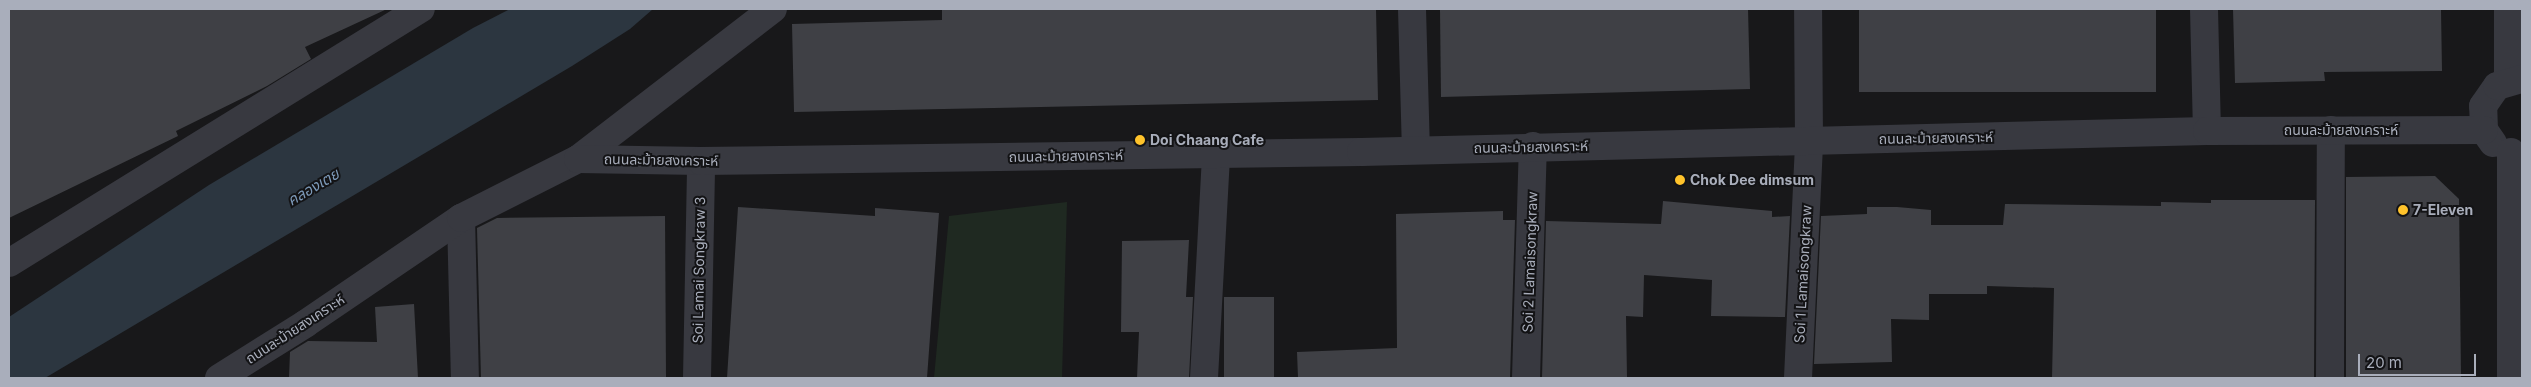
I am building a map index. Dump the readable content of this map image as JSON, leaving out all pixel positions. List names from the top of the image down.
{
  "streets": {
    "street": [
      "ถนนละม้ายสงเคราะห์",
      "Soi 2 Lamaisongkraw",
      "Soi Lamai Songkraw 3",
      "Soi 1 Lamaisongkraw"
    ]
  },
  "crossings": [
    ["ถนนละม้ายสงเคราะห์", "Soi 2 Lamaisongkraw"],
    ["ถนนละม้ายสงเคราะห์", "Soi Lamai Songkraw 3"],
    ["ถนนละม้ายสงเคราะห์", "Soi 1 Lamaisongkraw"]
  ],
  "water": ["คลองเตย"],
  "places": ["Doi Chaang Cafe", "Chok Dee dimsum", "7-Eleven"],
  "scale_bar": "20 m"
}
